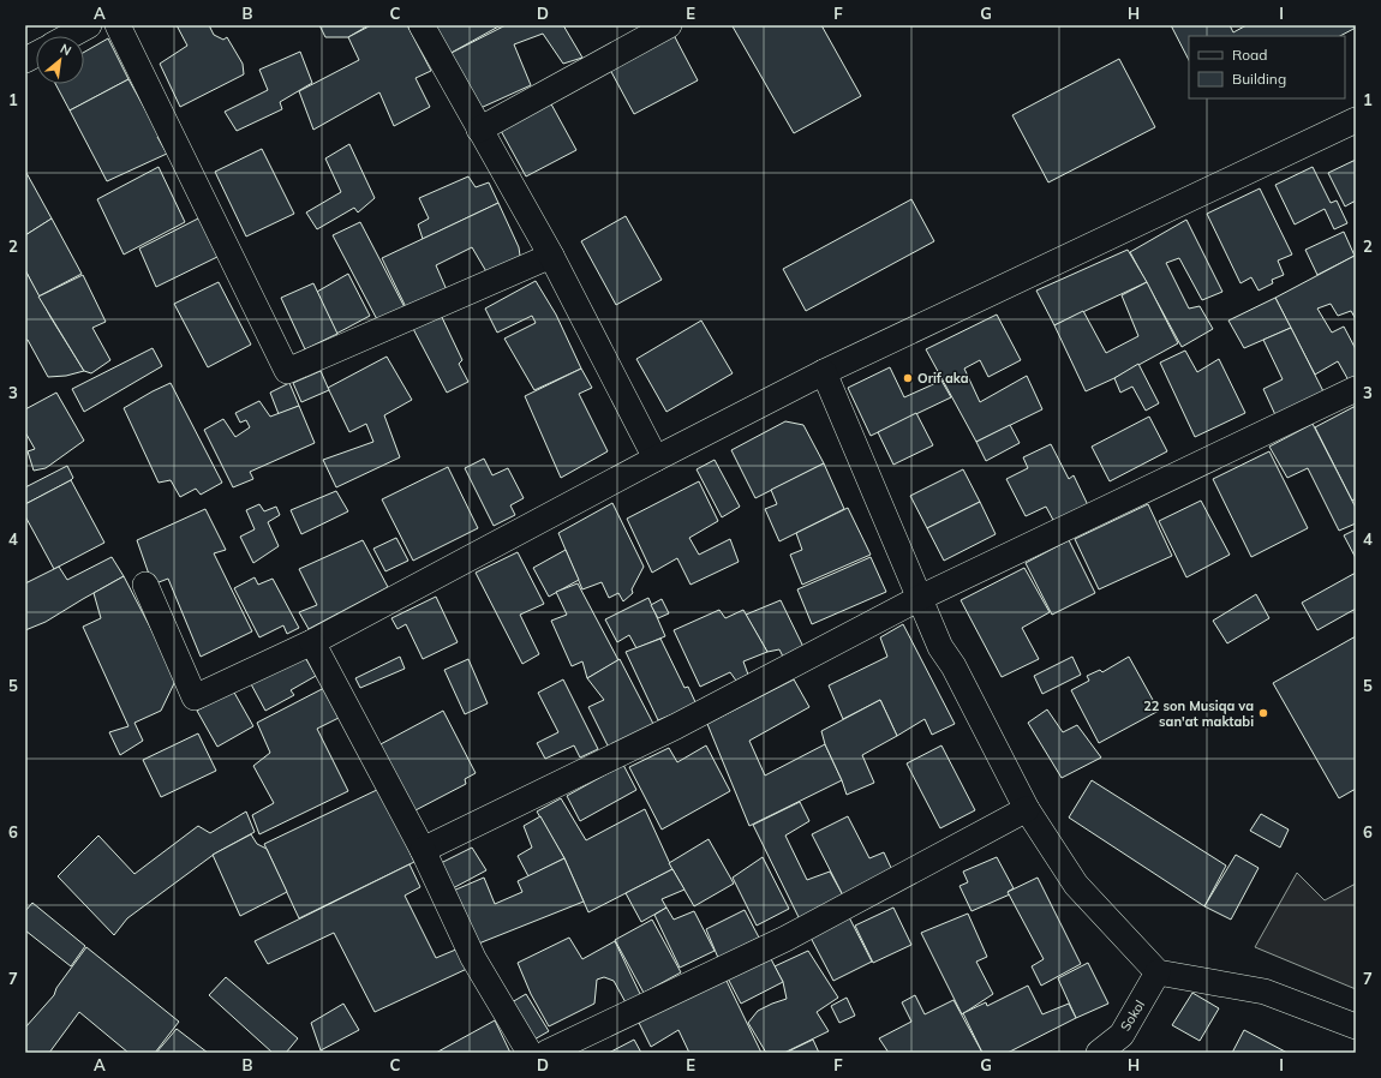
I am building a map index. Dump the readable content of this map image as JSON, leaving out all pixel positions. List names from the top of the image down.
{
  "streets": {
    "street": ["Sokol"]
  },
  "places": ["Orif aka", "22 son Musiqa va san'at maktabi"],
  "legend": ["Road", "Building"],
  "north": "top right",
  "grid": {
    "columns": [
      "A",
      "B",
      "C",
      "D",
      "E",
      "F",
      "G",
      "H",
      "I"
    ],
    "rows": [
      "1",
      "2",
      "3",
      "4",
      "5",
      "6",
      "7"
    ]
  }
}
